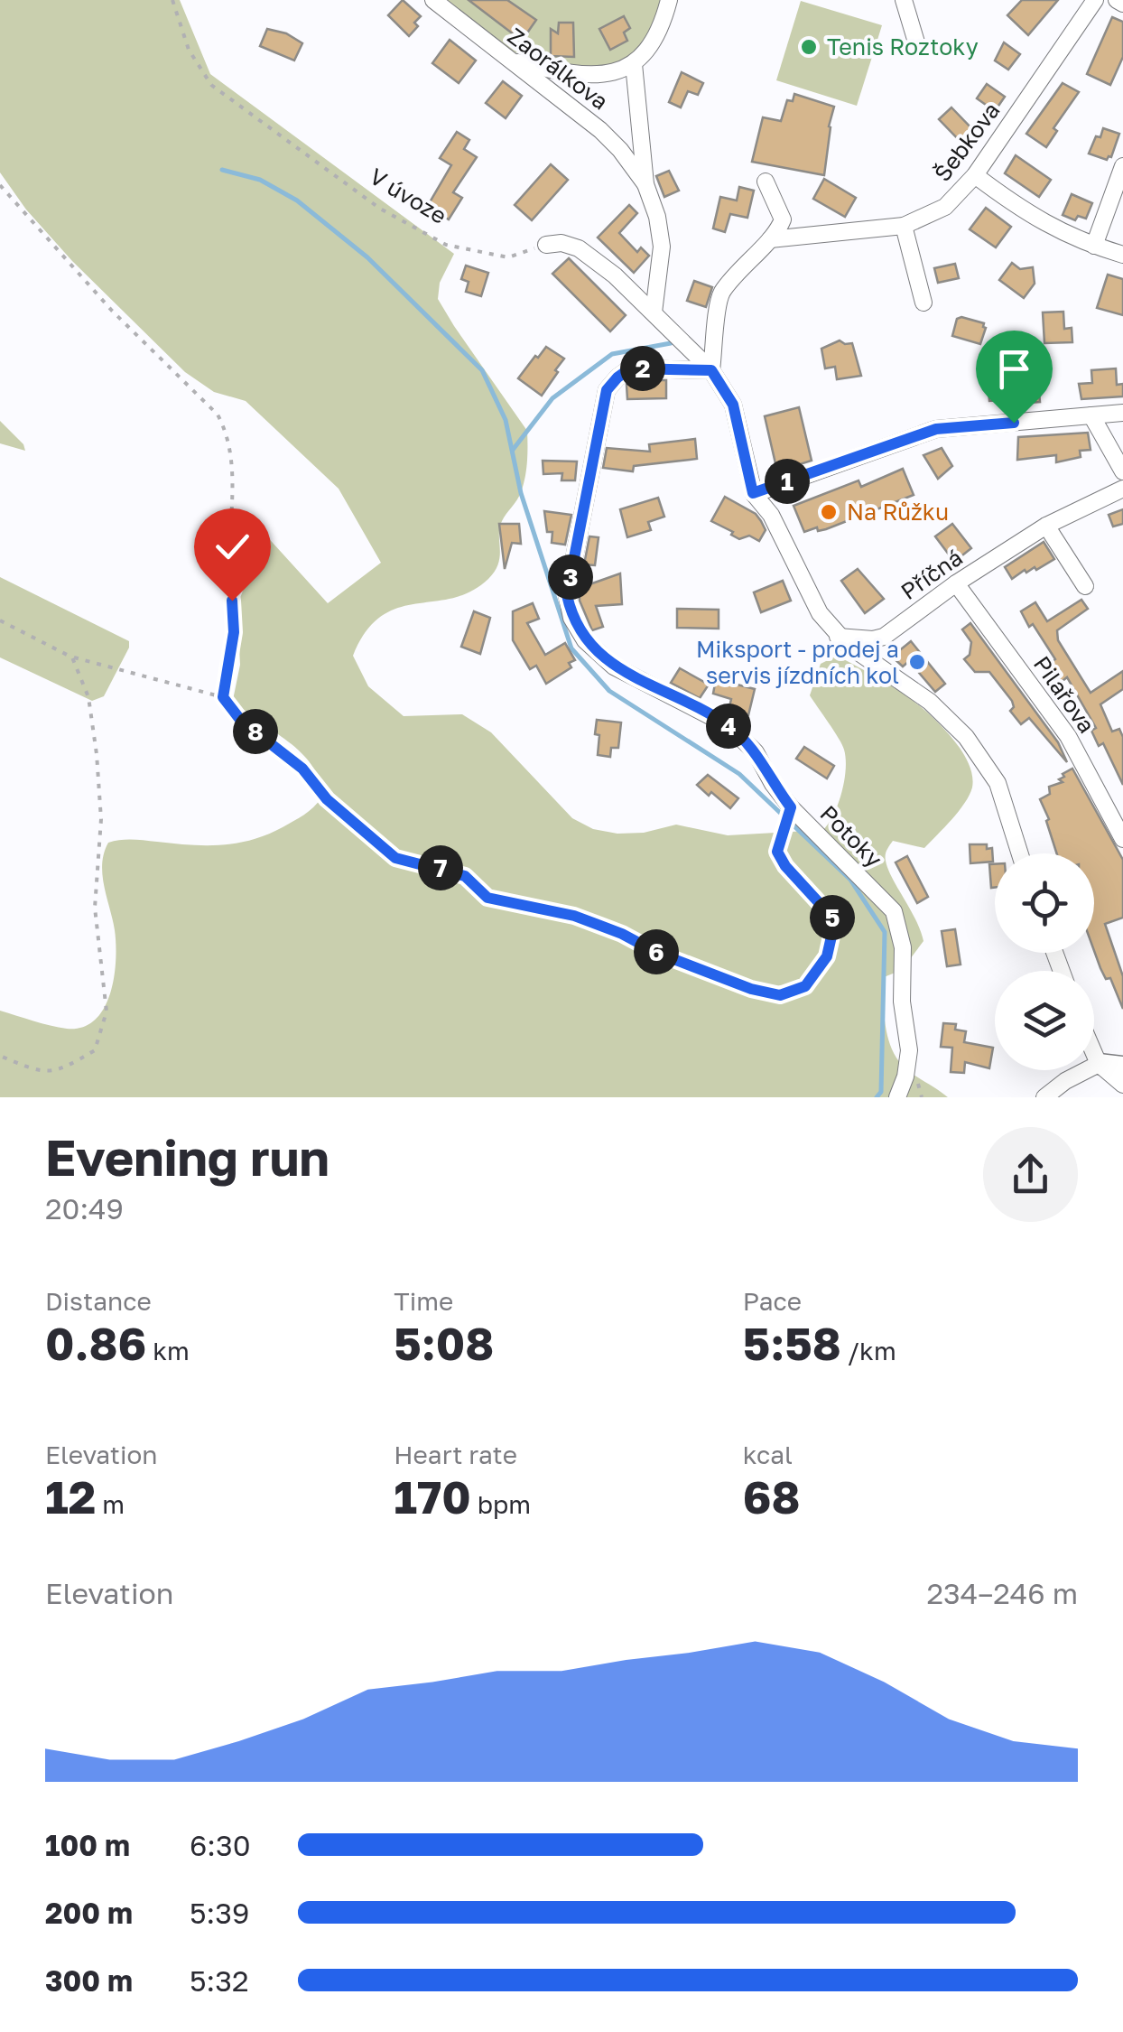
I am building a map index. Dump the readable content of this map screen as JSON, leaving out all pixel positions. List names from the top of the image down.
{
  "streets": {
    "street": [
      "Zaorálkova",
      "Šebkova",
      "Příčná",
      "Pilařova",
      "Potoky"
    ],
    "path": ["V úvoze"]
  },
  "crossings": [
    ["Příčná", "Pilařova"]
  ],
  "places": ["Tenis Roztoky", "Na Růžku", "Miksport - prodej a servis jízdních kol"],
  "page": {
    "pins": [
      "2",
      "1",
      "3",
      "4",
      "8",
      "7",
      "5",
      "6"
    ],
    "heading": ["Evening run", "20:49"],
    "stats": [
      ["Distance", "0.86 km"],
      ["Time", "5:08"],
      ["Pace", "5:58 /km"],
      ["Elevation", "12 m"],
      ["Heart rate", "170 bpm"],
      ["kcal", "68"]
    ],
    "chart": ["Elevation", "234–246 m"],
    "list": [
      {
        "name": "100 m",
        "note": "6:30"
      },
      {
        "name": "200 m",
        "note": "5:39"
      },
      {
        "name": "300 m",
        "note": "5:32"
      }
    ]
  }
}
